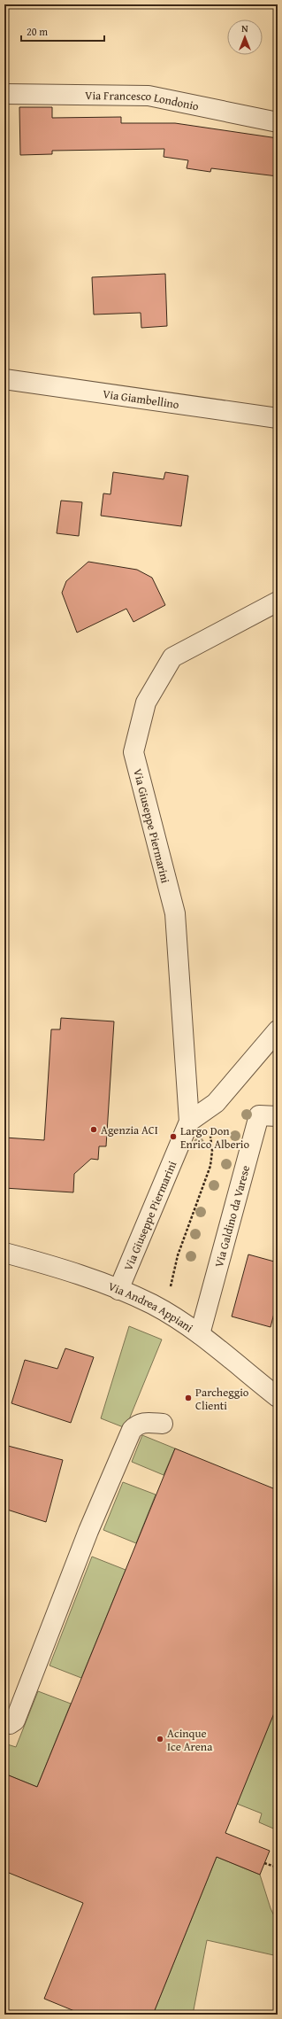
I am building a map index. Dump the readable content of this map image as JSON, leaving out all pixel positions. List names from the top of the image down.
{
  "streets": {
    "street": [
      "Via Francesco Londonio",
      "Via Giambellino",
      "Via Giuseppe Piermarini",
      "Via Galdino da Varese",
      "Via Andrea Appiani"
    ]
  },
  "crossings": [
    ["Via Giuseppe Piermarini", "Via Andrea Appiani"],
    ["Via Galdino da Varese", "Via Andrea Appiani"]
  ],
  "places": [
    "Agenzia ACI",
    "Largo Don Enrico Alberio",
    "Parcheggio Clienti",
    "Acinque Ice Arena"
  ],
  "scale_bar": "20 m",
  "north": "top"
}
